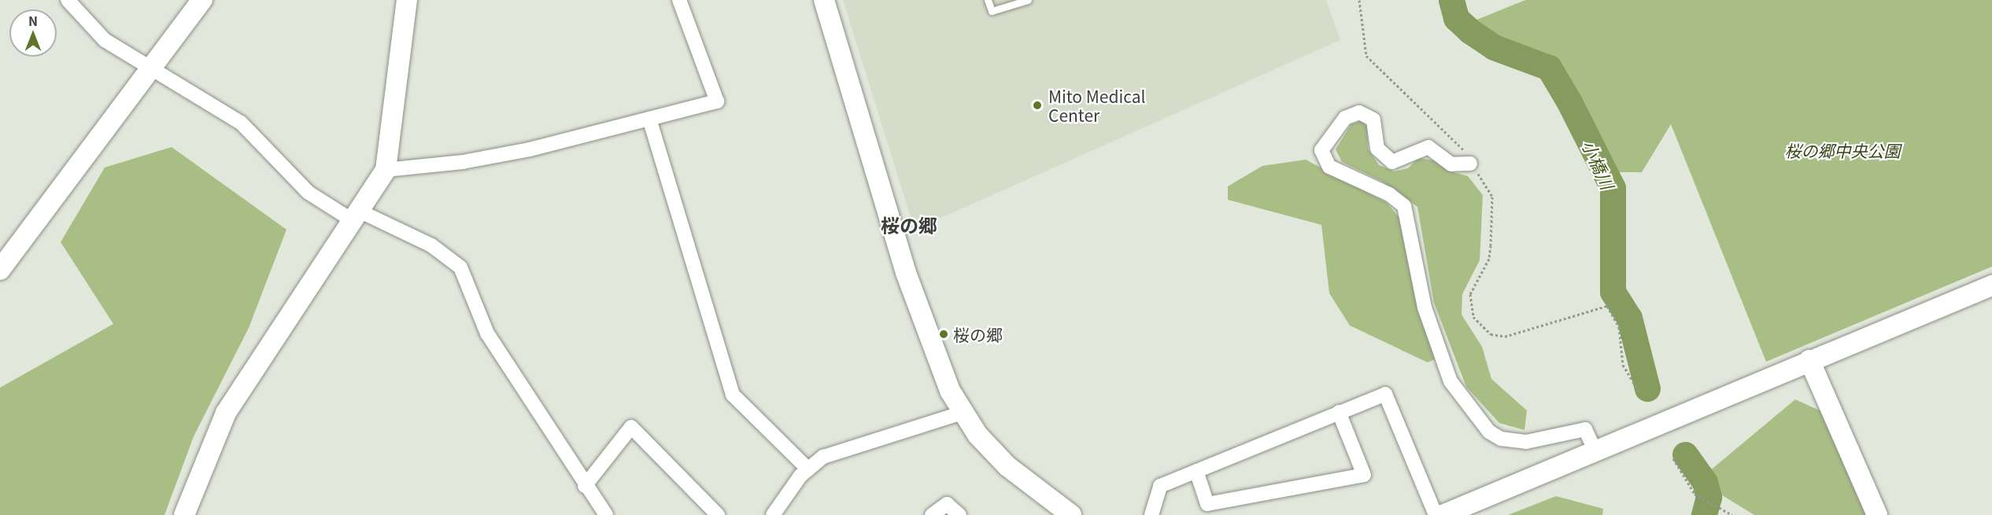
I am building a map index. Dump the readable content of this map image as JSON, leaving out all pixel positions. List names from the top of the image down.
{
  "districts": ["桜の郷"],
  "water": ["小橋川"],
  "parks": ["桜の郷中央公園"],
  "places": ["Mito Medical Center", "桜の郷"],
  "north": "top"
}
